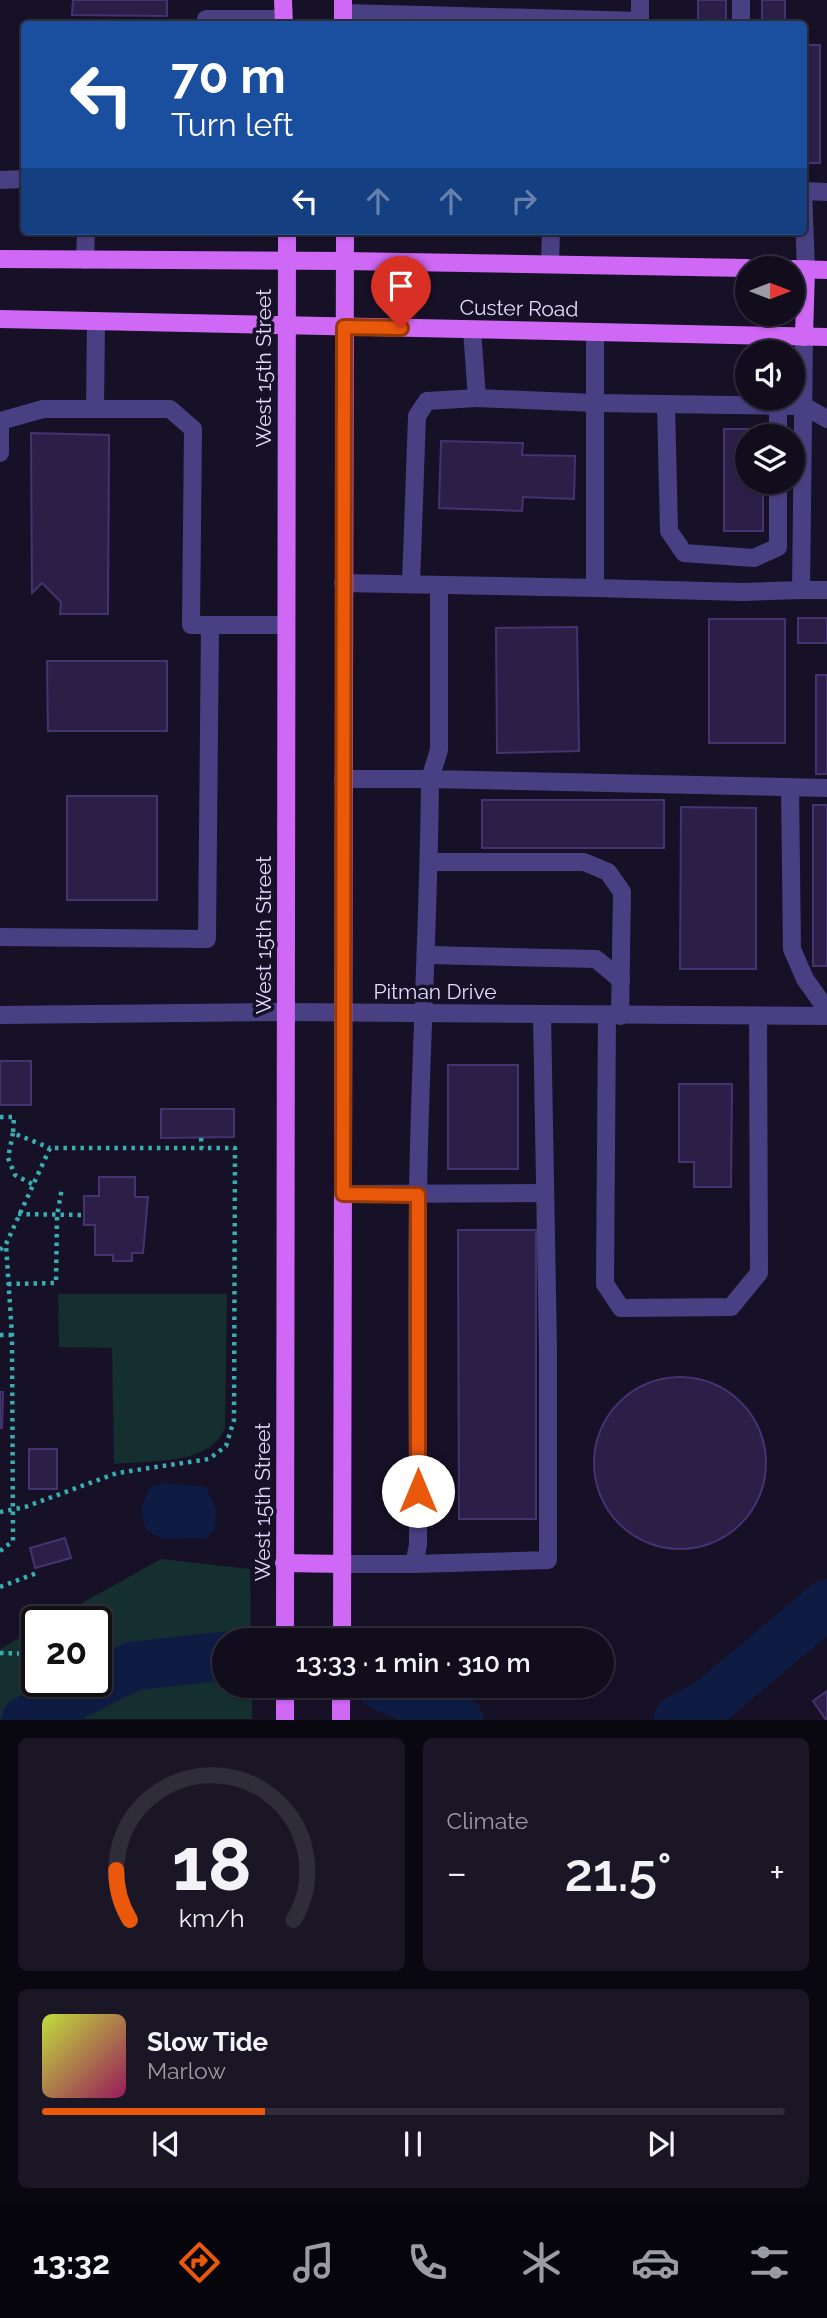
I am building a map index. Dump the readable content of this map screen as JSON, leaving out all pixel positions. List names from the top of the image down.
{
  "streets": {
    "main road": ["Custer Road", "West 15th Street"],
    "street": ["Pitman Drive"]
  },
  "crossings": [
    ["Custer Road", "West 15th Street"],
    ["West 15th Street", "Pitman Drive"]
  ],
  "north": "right",
  "page": {
    "turn": ["70 m", "Turn left"],
    "limit": "20",
    "trip": "13:33 · 1 min · 310 m",
    "tile": "Climate",
    "heat": ["−", "21.5°", "+"],
    "song": ["Slow Tide", "Marlow"],
    "tabs": "13:32",
    "gauge": ["18", "km/h"]
  }
}
